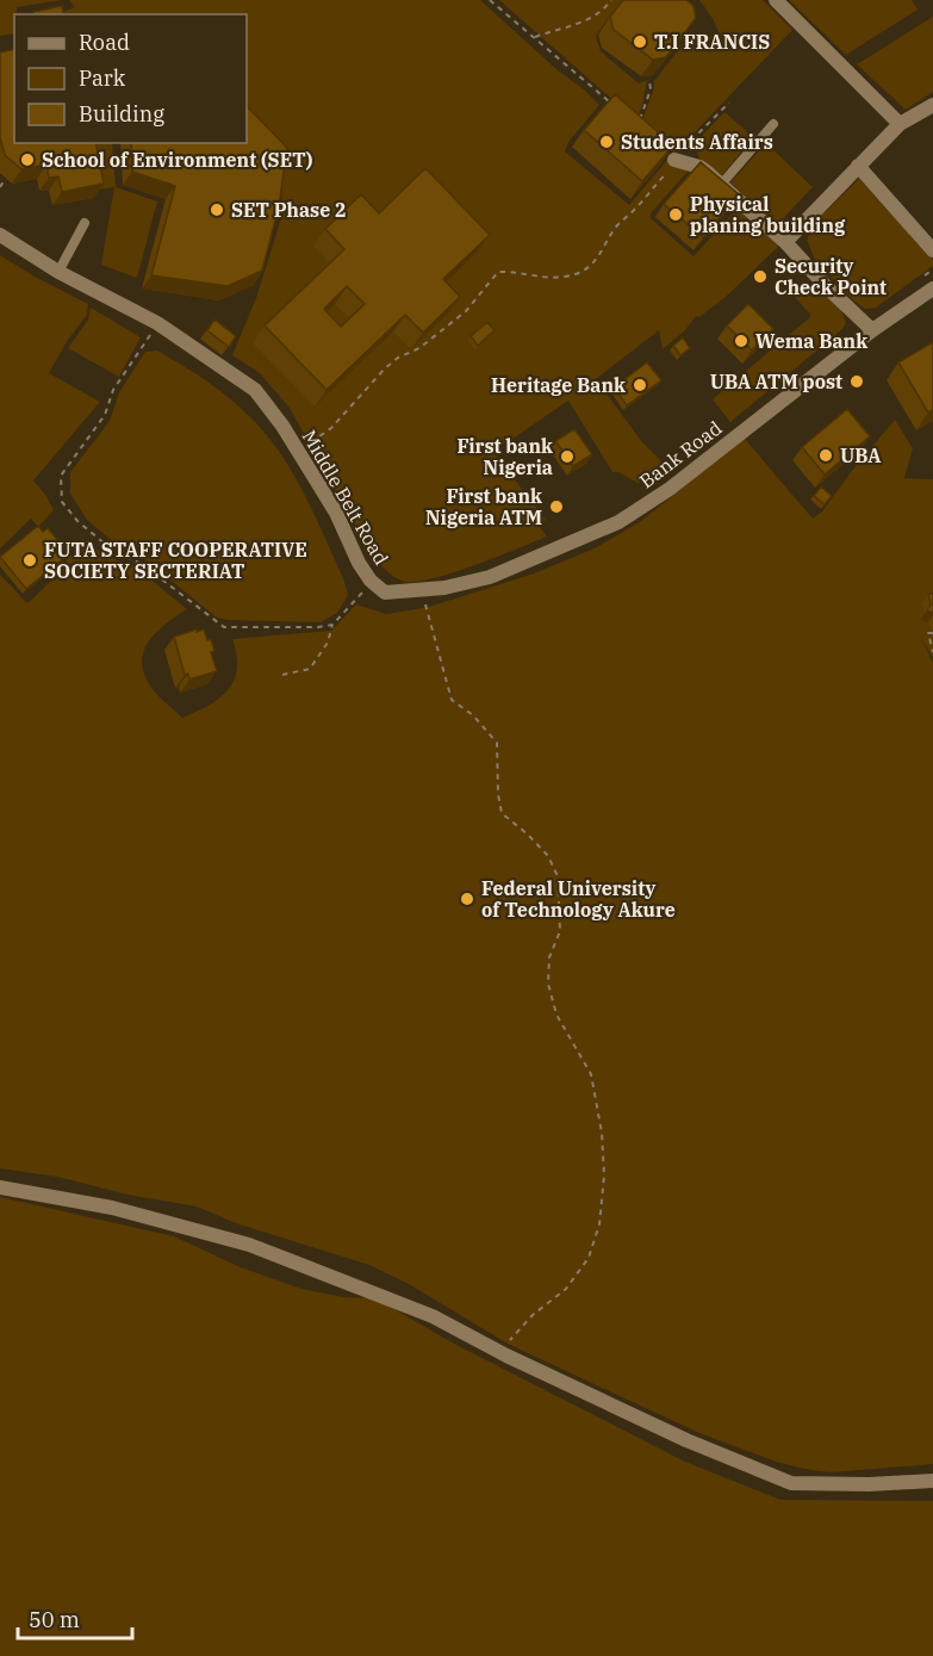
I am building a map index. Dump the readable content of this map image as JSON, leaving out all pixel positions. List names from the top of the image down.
{
  "streets": {
    "street": ["Bank Road", "Middle Belt Road"]
  },
  "crossings": [
    ["Bank Road", "Middle Belt Road"]
  ],
  "places": [
    "T.I FRANCIS",
    "Students Affairs",
    "School of Environment (SET)",
    "SET Phase 2",
    "Physical planing building",
    "Security Check Point",
    "Wema Bank",
    "UBA ATM post",
    "Heritage Bank",
    "UBA",
    "First bank Nigeria",
    "First bank Nigeria ATM",
    "FUTA STAFF COOPERATIVE SOCIETY SECTERIAT",
    "Federal University of Technology Akure"
  ],
  "legend": ["Road", "Park", "Building"],
  "scale_bar": "50 m"
}
